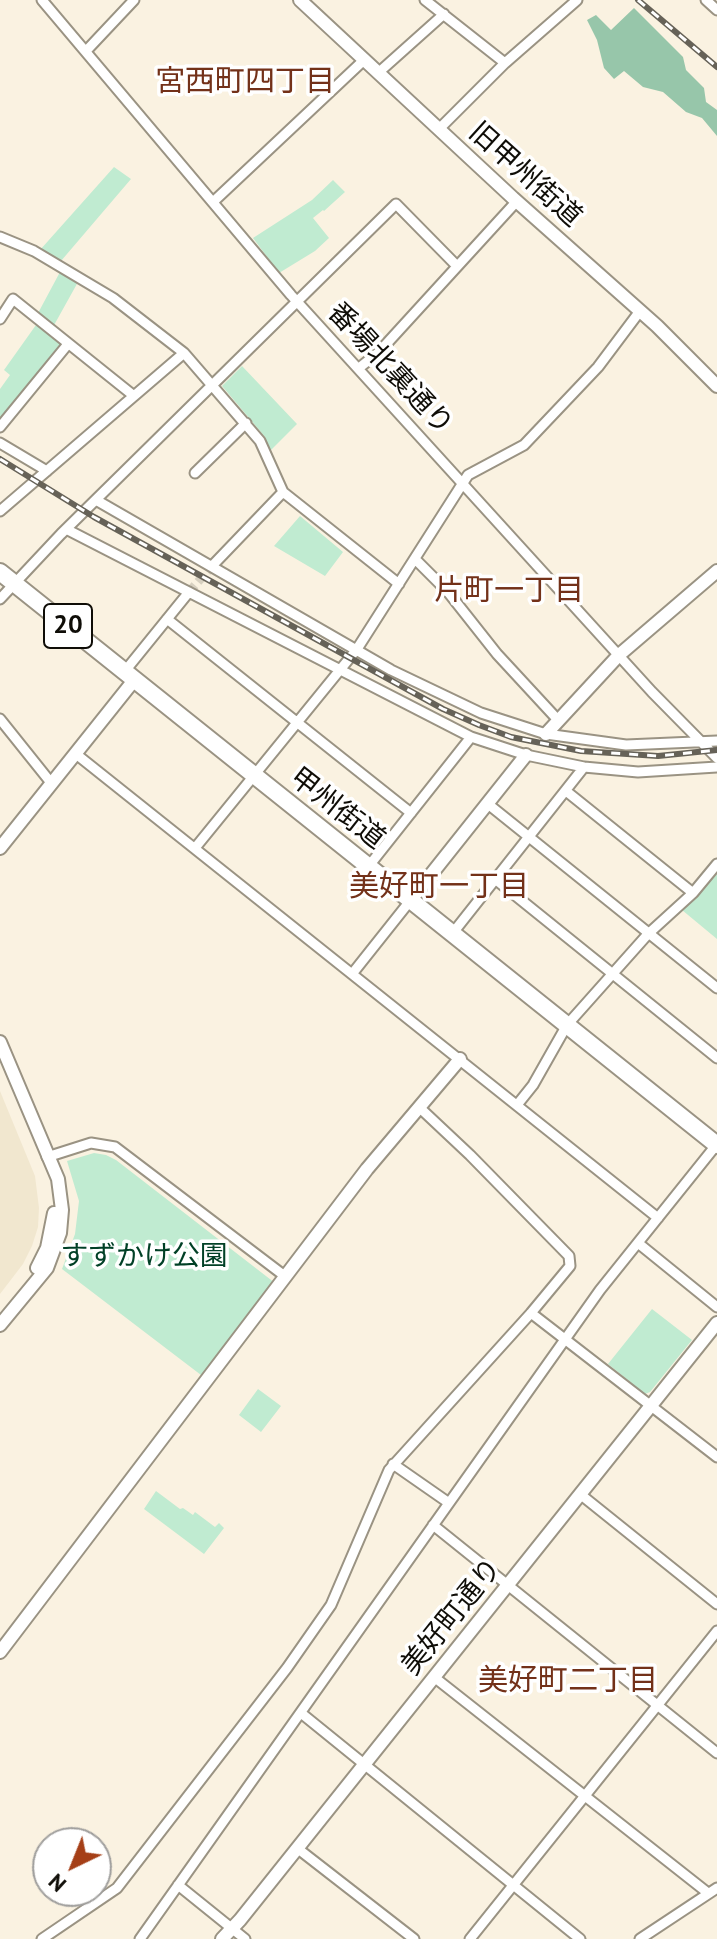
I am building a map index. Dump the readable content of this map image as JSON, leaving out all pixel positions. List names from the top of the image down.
{
  "streets": {
    "highway": ["20", "甲州街道"],
    "street": ["旧甲州街道", "番場北裏通り", "美好町通り"]
  },
  "districts": [
    "宮西町四丁目",
    "片町一丁目",
    "美好町一丁目",
    "美好町二丁目"
  ],
  "parks": ["すずかけ公園"],
  "north": "bottom left"
}
